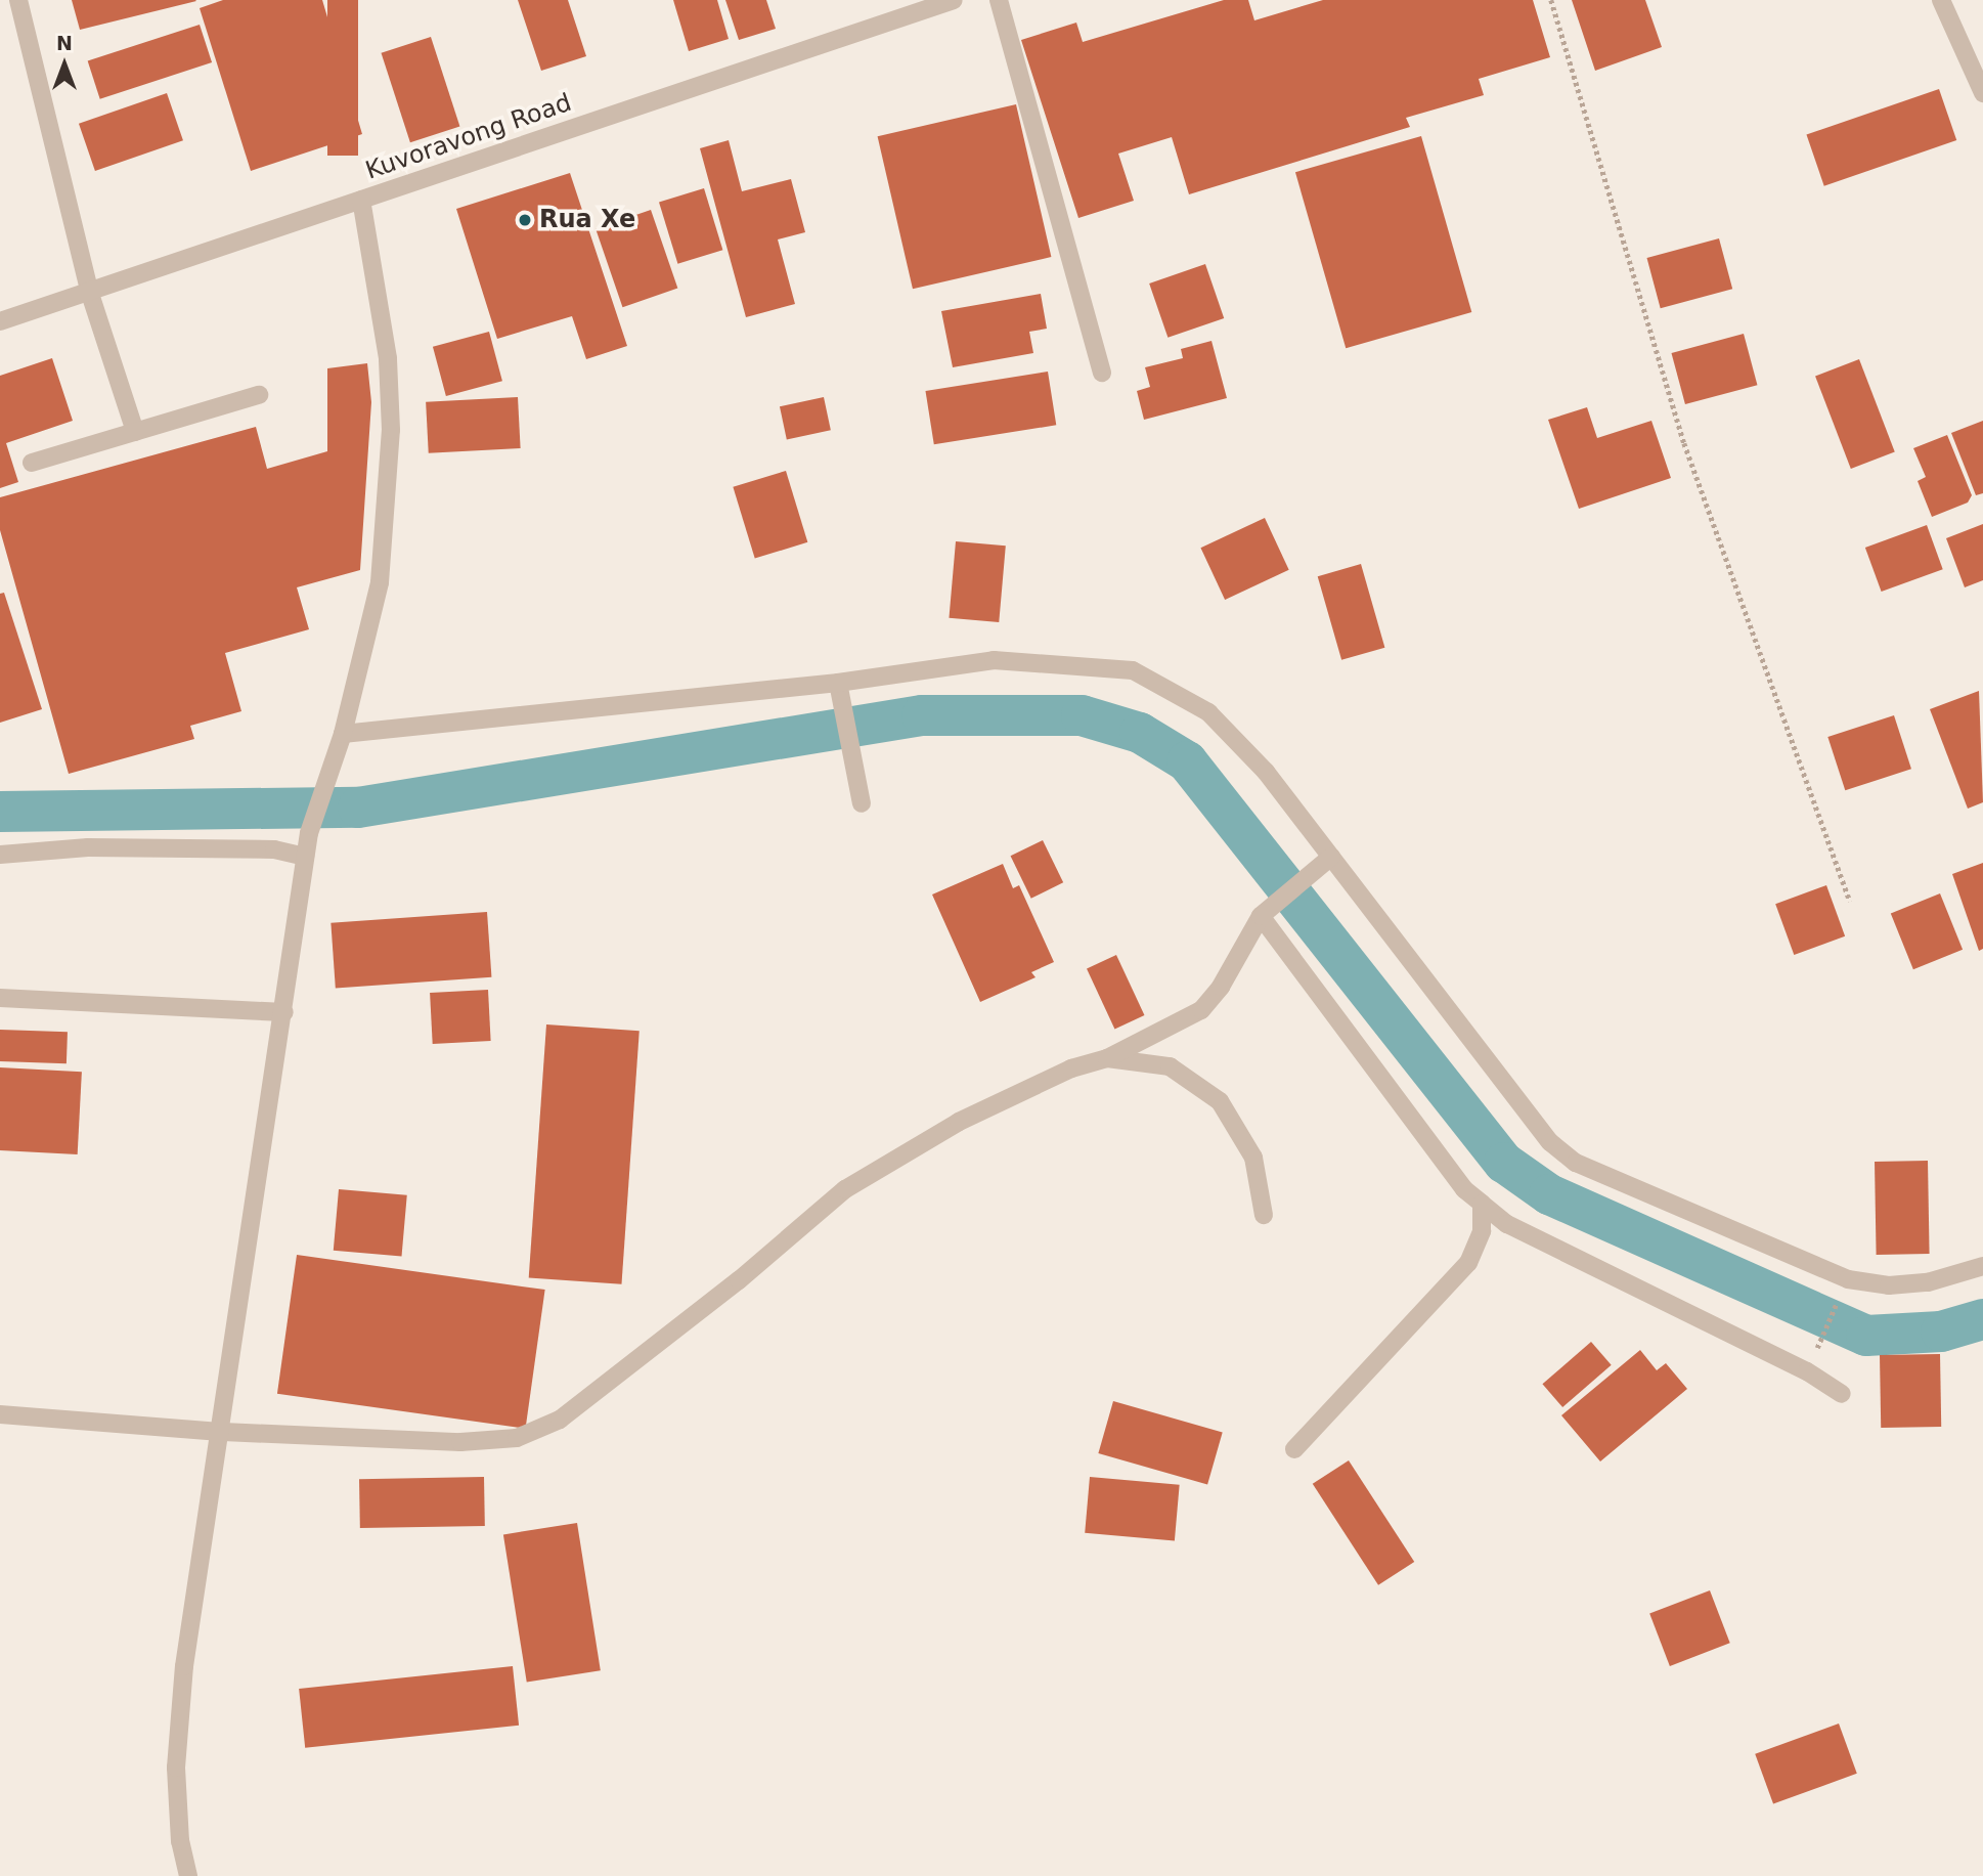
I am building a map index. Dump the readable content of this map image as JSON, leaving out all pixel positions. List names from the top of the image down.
{
  "streets": {
    "street": ["Kuvoravong Road"]
  },
  "places": ["Rua Xe"],
  "north": "top"
}
